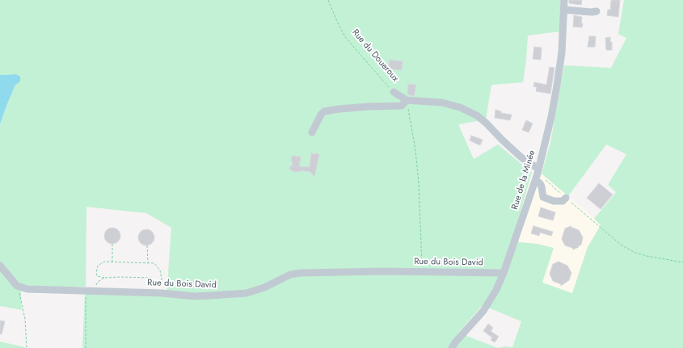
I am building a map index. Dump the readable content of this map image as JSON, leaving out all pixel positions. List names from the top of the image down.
{
  "streets": {
    "street": ["Rue du Doueroux", "Rue de la Minée", "Rue du Bois David"]
  },
  "crossings": [
    ["Rue du Doueroux", "Rue de la Minée"],
    ["Rue de la Minée", "Rue du Bois David"]
  ]
}
